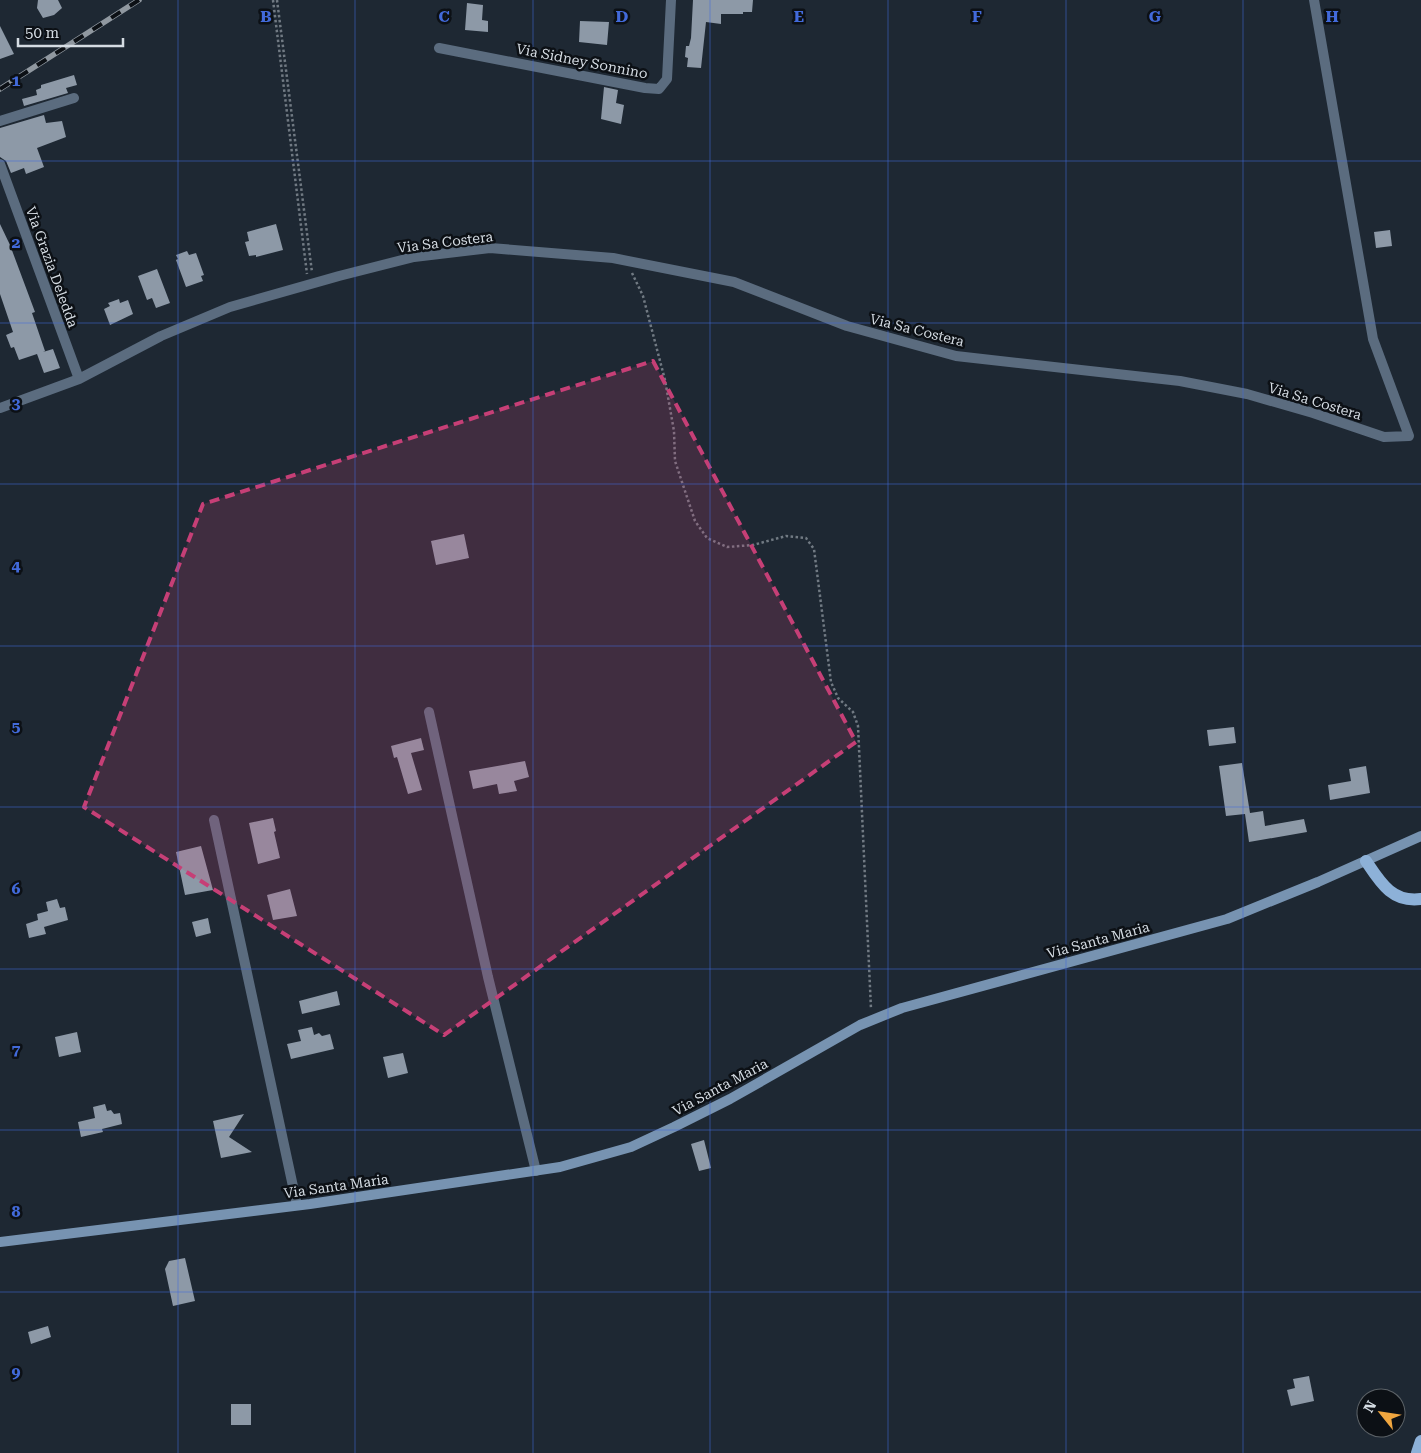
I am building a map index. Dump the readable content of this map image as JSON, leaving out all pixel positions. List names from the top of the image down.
{
  "streets": {
    "street": [
      "Via Sidney Sonnino",
      "Via Sa Costera",
      "Via Grazia Deledda",
      "Via Santa Maria"
    ]
  },
  "crossings": [
    ["Via Sa Costera", "Via Grazia Deledda"]
  ],
  "scale_bar": "50 m",
  "north": "top left",
  "grid": {
    "columns": [
      "B",
      "C",
      "D",
      "E",
      "F",
      "G",
      "H"
    ],
    "rows": [
      "1",
      "2",
      "3",
      "4",
      "5",
      "6",
      "7",
      "8",
      "9"
    ]
  }
}
